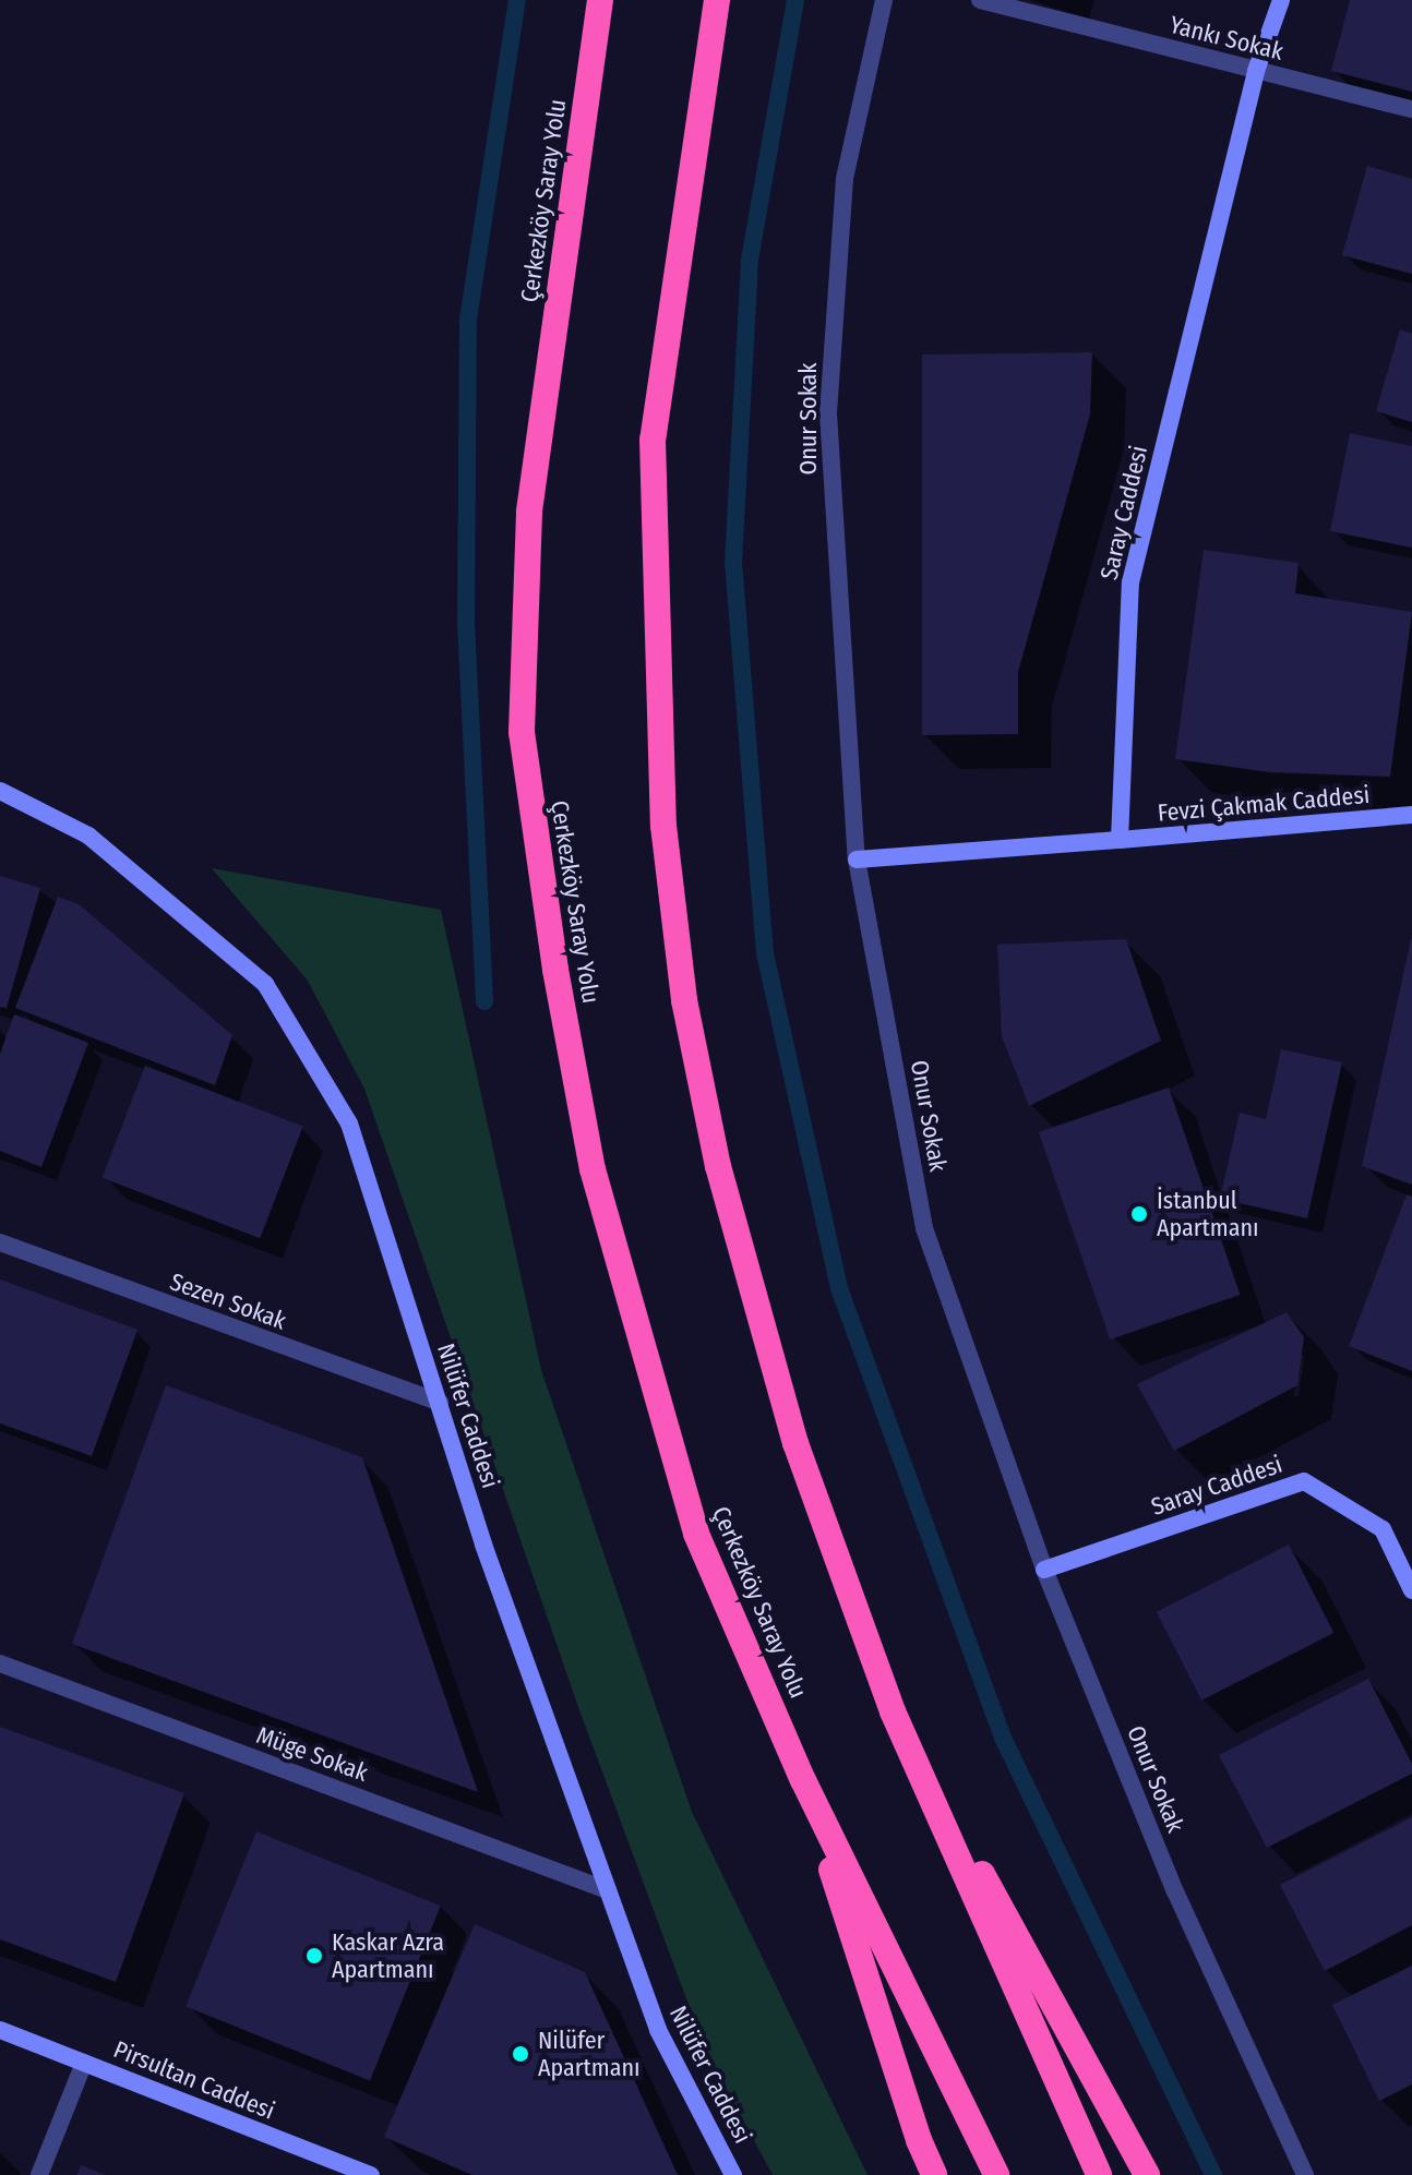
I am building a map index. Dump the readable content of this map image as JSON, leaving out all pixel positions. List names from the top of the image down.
{
  "streets": {
    "highway": ["Çerkezköy Saray Yolu"],
    "street": [
      "Yankı Sokak",
      "Onur Sokak",
      "Saray Caddesi",
      "Fevzi Çakmak Caddesi",
      "Sezen Sokak",
      "Nilüfer Caddesi",
      "Müge Sokak",
      "Pirsultan Caddesi"
    ]
  },
  "crossings": [
    ["Yankı Sokak", "Saray Caddesi"],
    ["Onur Sokak", "Saray Caddesi"],
    ["Saray Caddesi", "Fevzi Çakmak Caddesi"],
    ["Sezen Sokak", "Nilüfer Caddesi"],
    ["Nilüfer Caddesi", "Müge Sokak"]
  ],
  "places": ["İstanbul Apartmanı", "Kaskar Azra Apartmanı", "Nilüfer Apartmanı"]
}
